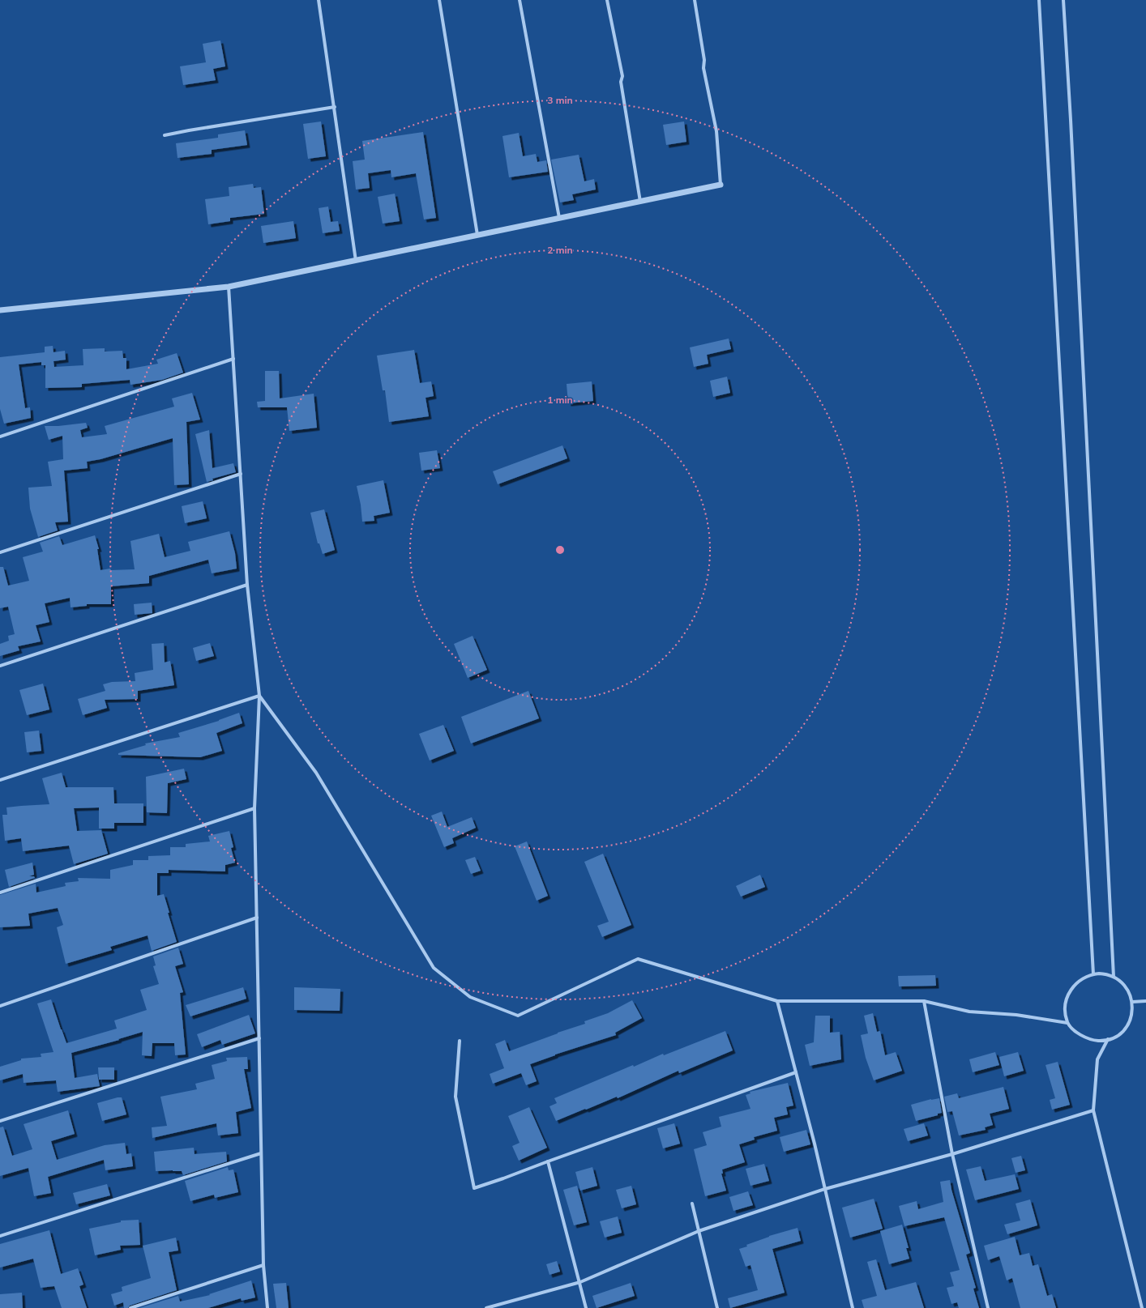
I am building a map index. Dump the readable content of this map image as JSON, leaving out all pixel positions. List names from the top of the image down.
{
  "rings": ["3 min", "2 min", "1 min"]
}
